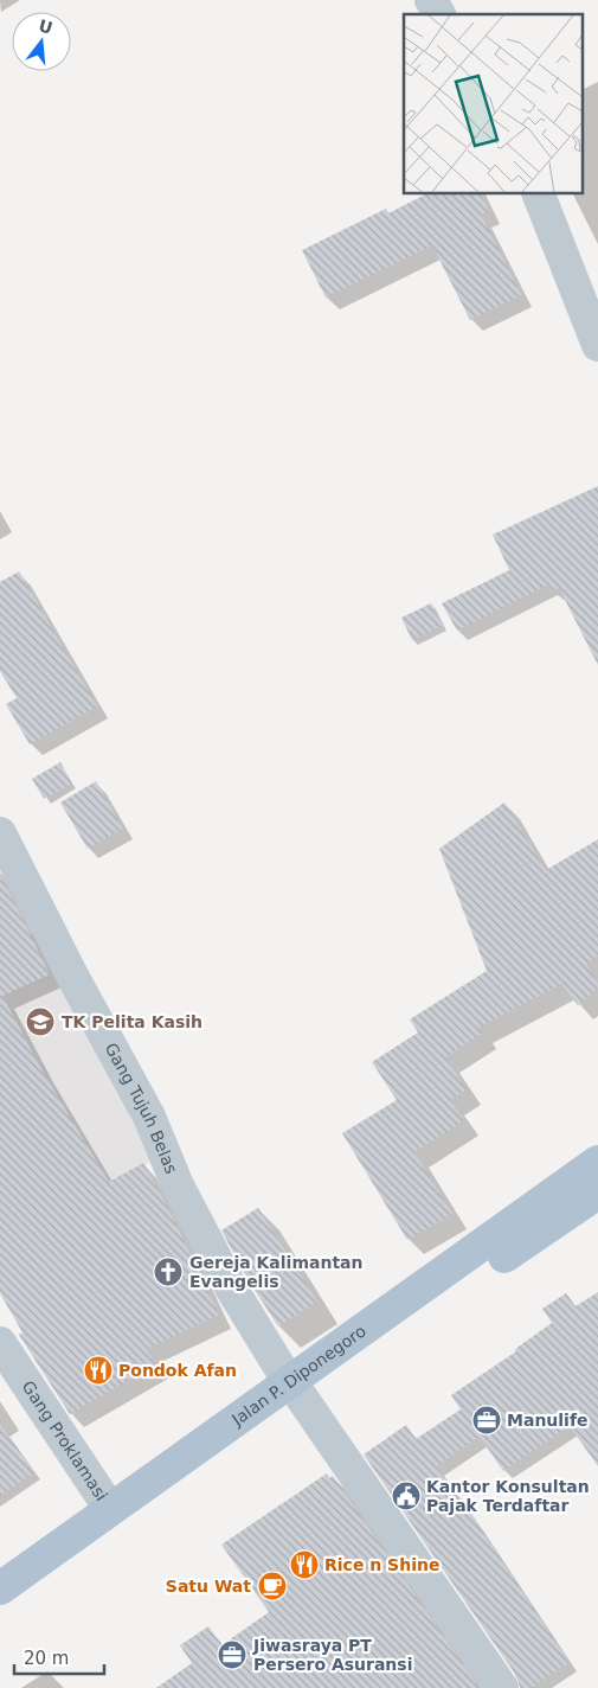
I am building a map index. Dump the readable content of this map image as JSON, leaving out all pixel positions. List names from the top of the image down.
{
  "streets": {
    "main road": ["Jalan P. Diponegoro"],
    "street": ["Gang Tujuh Belas", "Gang Proklamasi"]
  },
  "crossings": [
    ["Gang Tujuh Belas", "Jalan P. Diponegoro"],
    ["Jalan P. Diponegoro", "Gang Proklamasi"]
  ],
  "places": {
    "school or university": ["TK Pelita Kasih"],
    "church": ["Gereja Kalimantan Evangelis"],
    "restaurant": ["Pondok Afan", "Rice n Shine"],
    "office": ["Manulife", "Jiwasraya PT Persero Asuransi"],
    "public building": ["Kantor Konsultan Pajak Terdaftar"],
    "cafe": ["Satu Wat"]
  },
  "scale_bar": "20 m",
  "north": "top"
}
